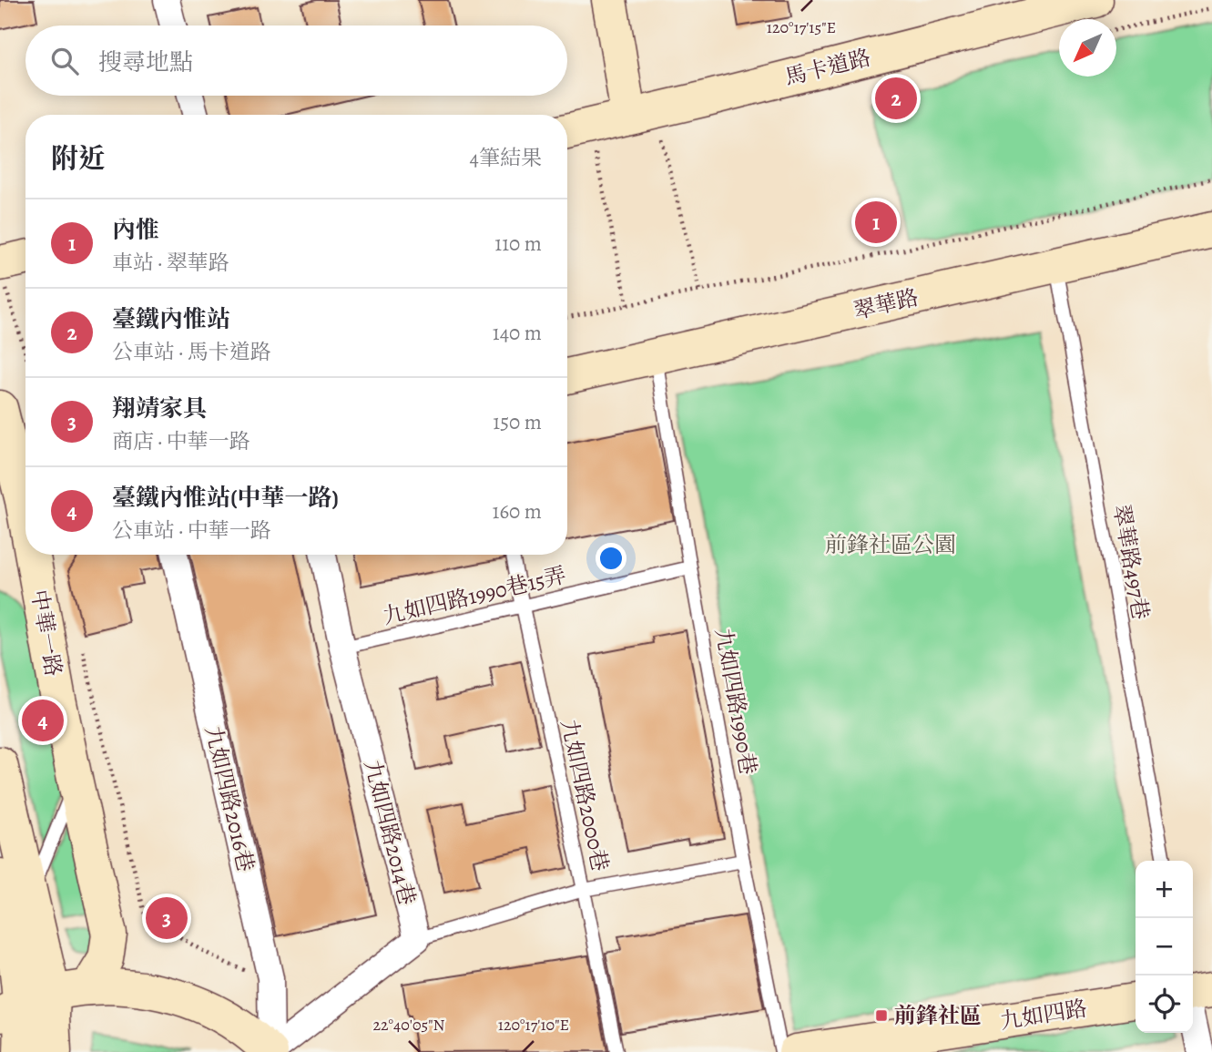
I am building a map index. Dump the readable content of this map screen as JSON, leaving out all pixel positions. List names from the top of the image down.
{
  "streets": {
    "street": [
      "馬卡道路",
      "翠華路",
      "中華一路",
      "九如四路2016巷",
      "九如四路2014巷",
      "九如四路"
    ],
    "lane": [
      "翠華路497巷",
      "九如四路1990巷15弄",
      "九如四路1990巷",
      "九如四路2000巷"
    ]
  },
  "crossings": [
    ["翠華路", "翠華路497巷"],
    ["翠華路", "九如四路1990巷"],
    ["九如四路1990巷15弄", "九如四路1990巷"],
    ["九如四路1990巷15弄", "九如四路2000巷"],
    ["九如四路1990巷15弄", "九如四路2014巷"]
  ],
  "parks": ["前鋒社區公園"],
  "places": {
    "transit": ["前鋒社區"]
  },
  "north": "bottom left",
  "page": {
    "search": "搜尋地點",
    "pins": [
      "2",
      "1",
      "4",
      "3"
    ],
    "heading": ["附近", "4筆結果"],
    "list": [
      {
        "mark": "1",
        "name": "內惟",
        "note": "車站 · 翠華路",
        "value": "110 m"
      },
      {
        "mark": "2",
        "name": "臺鐵內惟站",
        "note": "公車站 · 馬卡道路",
        "value": "140 m"
      },
      {
        "mark": "3",
        "name": "翔靖家具",
        "note": "商店 · 中華一路",
        "value": "150 m"
      },
      {
        "mark": "4",
        "name": "臺鐵內惟站(中華一路)",
        "note": "公車站 · 中華一路",
        "value": "160 m"
      }
    ],
    "map_buttons": ["+", "−"]
  },
  "coordinates": ["120°17'15\"E", "120°17'10\"E", "22°40'05\"N"]
}
